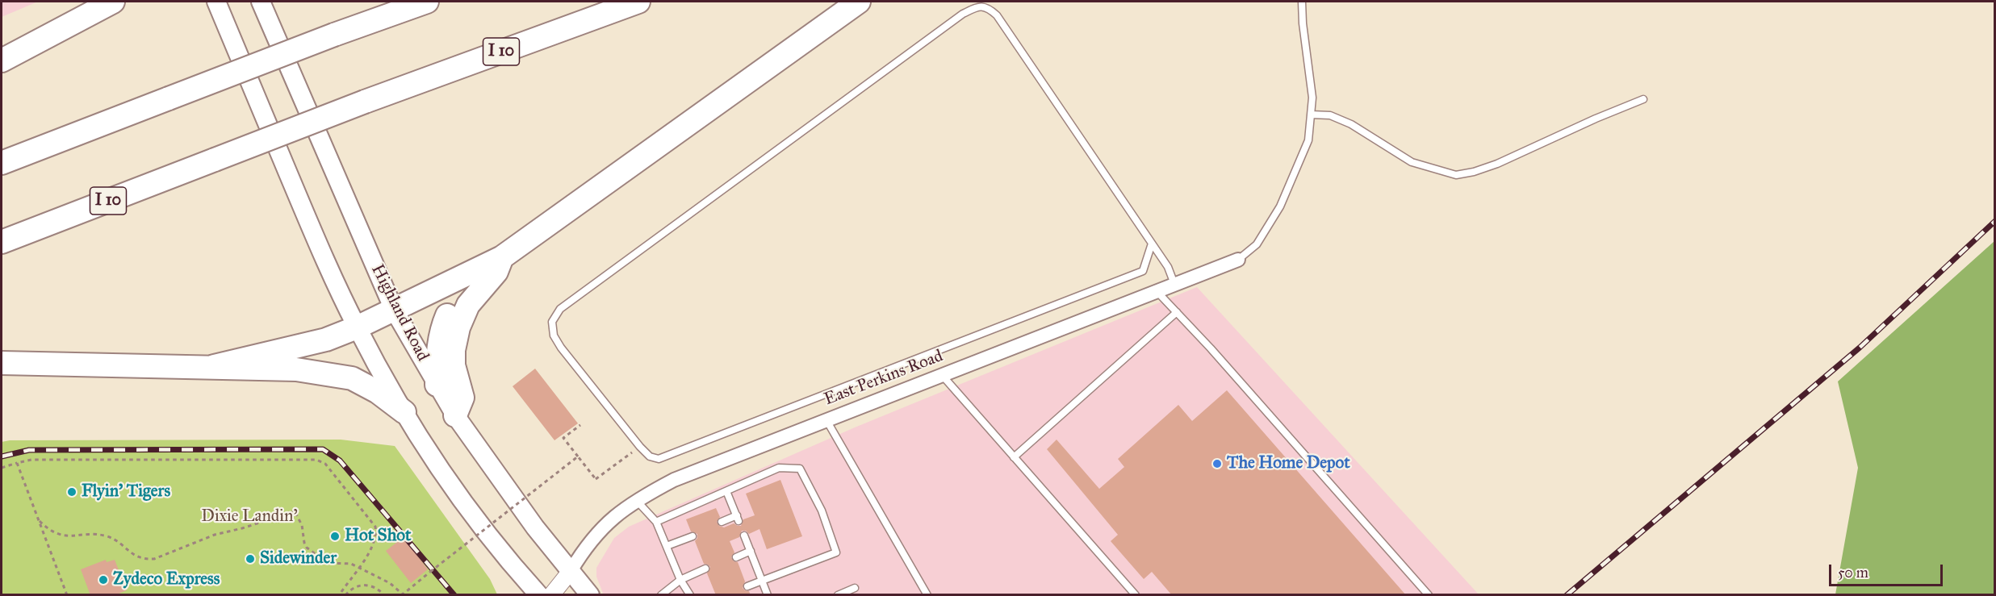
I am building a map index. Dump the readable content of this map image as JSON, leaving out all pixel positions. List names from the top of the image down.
{
  "streets": {
    "highway": ["I 10"],
    "main road": ["Highland Road"],
    "street": ["East Perkins Road"]
  },
  "crossings": [
    ["Highland Road", "East Perkins Road"]
  ],
  "parks": ["Dixie Landin'"],
  "places": [
    "The Home Depot",
    "Flyin' Tigers",
    "Hot Shot",
    "Sidewinder",
    "Zydeco Express"
  ],
  "scale_bar": "50 m"
}
